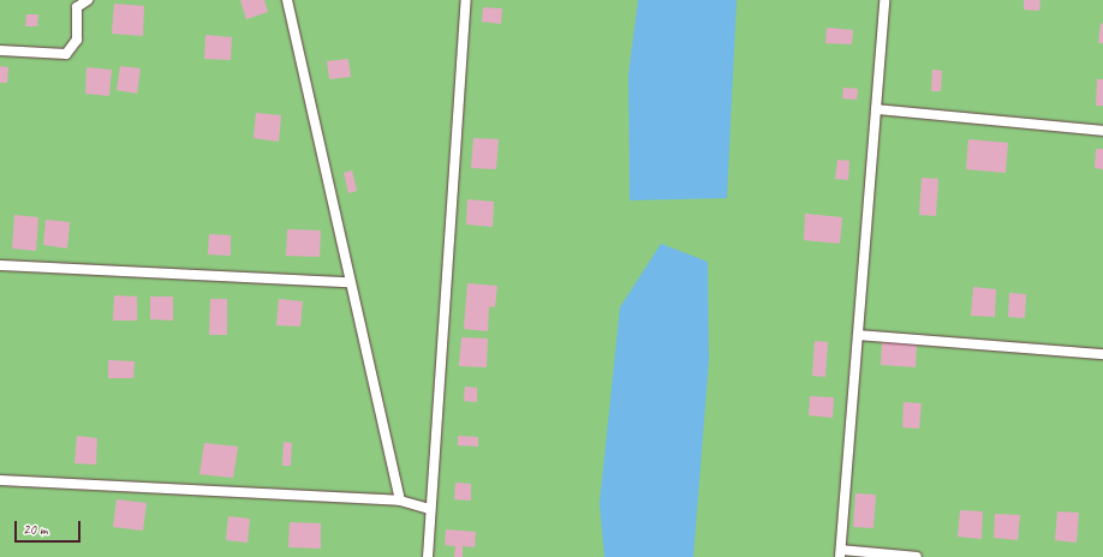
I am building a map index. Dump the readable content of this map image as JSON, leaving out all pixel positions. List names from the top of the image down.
{
  "scale_bar": "20 m"
}
